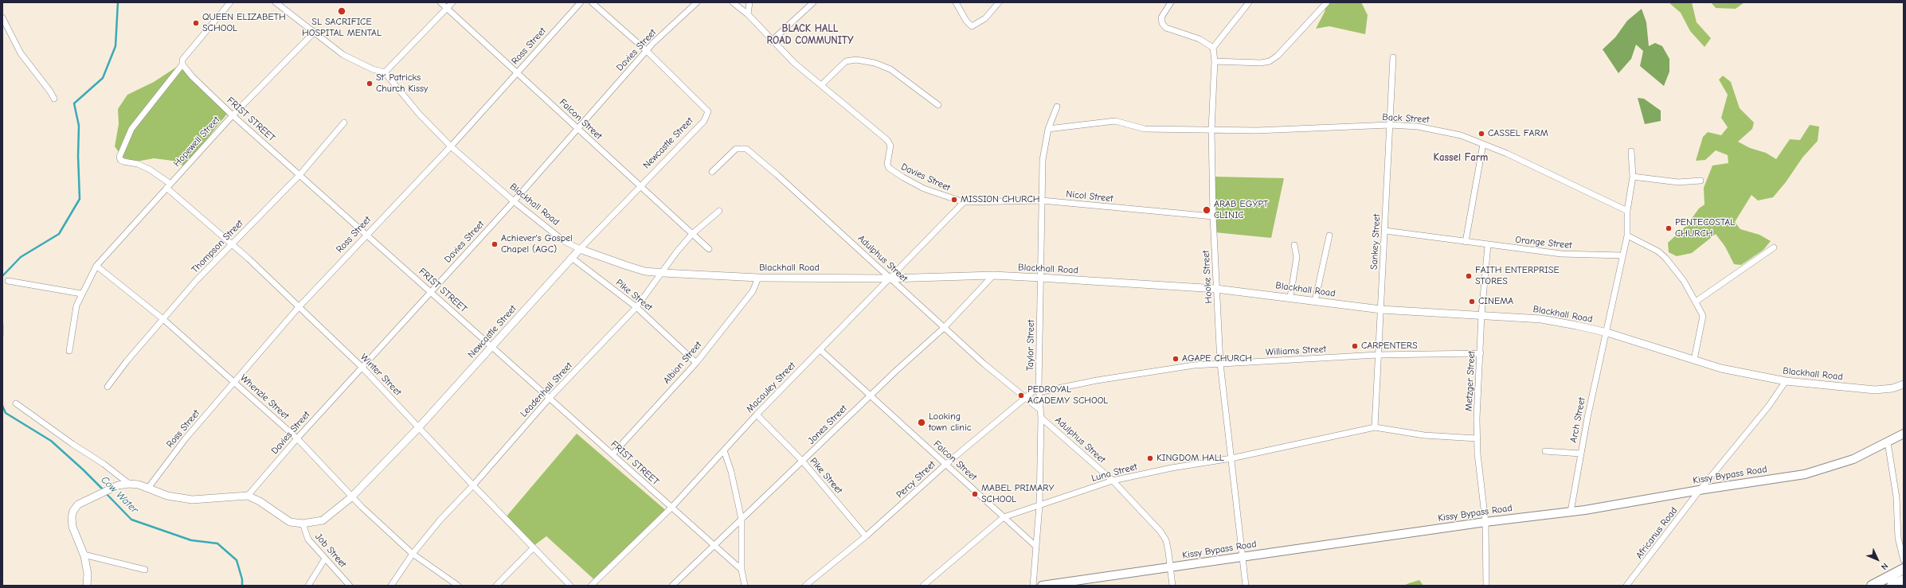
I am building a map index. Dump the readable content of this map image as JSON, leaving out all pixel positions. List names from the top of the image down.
{
  "streets": {
    "main road": ["Kissy Bypass Road"],
    "street": [
      "Ross Street",
      "Davies Street",
      "Back Street",
      "FRIST STREET",
      "Falcon Street",
      "Hopewell Street",
      "Newcastle Street",
      "Nicol Street",
      "Blackhall Road",
      "Sankey Street",
      "Orange Street",
      "Thompson Street",
      "Adulphus Street",
      "Hooke Street",
      "Pike Street",
      "Taylor Street",
      "Williams Street",
      "Albion Street",
      "Winter Street",
      "Metzger Street",
      "Macauley Street",
      "Leadenhall Street",
      "Whenzle Street",
      "Arch Street",
      "Jones Street",
      "Luna Street",
      "Percy Street",
      "Africanus Road",
      "Job Street"
    ]
  },
  "crossings": [
    ["Ross Street", "FRIST STREET"],
    ["Ross Street", "Falcon Street"],
    ["Ross Street", "Blackhall Road"],
    ["Ross Street", "Winter Street"],
    ["Ross Street", "Whenzle Street"],
    ["Davies Street", "FRIST STREET"],
    ["Davies Street", "Falcon Street"],
    ["Davies Street", "Newcastle Street"],
    ["Davies Street", "Nicol Street"],
    ["Davies Street", "Blackhall Road"],
    ["Davies Street", "Winter Street"],
    ["Davies Street", "Macauley Street"],
    ["Davies Street", "Whenzle Street"],
    ["Back Street", "Sankey Street"],
    ["Back Street", "Hooke Street"],
    ["Back Street", "Taylor Street"],
    ["FRIST STREET", "Hopewell Street"],
    ["FRIST STREET", "Newcastle Street"],
    ["FRIST STREET", "Thompson Street"],
    ["FRIST STREET", "Albion Street"],
    ["FRIST STREET", "Winter Street"],
    ["FRIST STREET", "Macauley Street"],
    ["FRIST STREET", "Leadenhall Street"],
    ["FRIST STREET", "Jones Street"],
    ["Falcon Street", "Newcastle Street"],
    ["Falcon Street", "Taylor Street"],
    ["Falcon Street", "Macauley Street"],
    ["Falcon Street", "Leadenhall Street"],
    ["Falcon Street", "Jones Street"],
    ["Falcon Street", "Luna Street"],
    ["Falcon Street", "Percy Street"],
    ["Hopewell Street", "Winter Street"],
    ["Hopewell Street", "Whenzle Street"],
    ["Newcastle Street", "Blackhall Road"],
    ["Newcastle Street", "Pike Street"],
    ["Newcastle Street", "Winter Street"],
    ["Newcastle Street", "Whenzle Street"],
    ["Newcastle Street", "Job Street"],
    ["Nicol Street", "Hooke Street"],
    ["Nicol Street", "Taylor Street"],
    ["Nicol Street", "Macauley Street"],
    ["Blackhall Road", "Sankey Street"],
    ["Blackhall Road", "Adulphus Street"],
    ["Blackhall Road", "Hooke Street"],
    ["Blackhall Road", "Taylor Street"],
    ["Blackhall Road", "Albion Street"],
    ["Blackhall Road", "Metzger Street"],
    ["Blackhall Road", "Macauley Street"],
    ["Blackhall Road", "Leadenhall Street"],
    ["Blackhall Road", "Arch Street"],
    ["Blackhall Road", "Jones Street"],
    ["Blackhall Road", "Africanus Road"],
    ["Sankey Street", "Orange Street"],
    ["Sankey Street", "Williams Street"],
    ["Sankey Street", "Luna Street"],
    ["Orange Street", "Metzger Street"],
    ["Thompson Street", "Winter Street"],
    ["Thompson Street", "Whenzle Street"],
    ["Adulphus Street", "Taylor Street"],
    ["Adulphus Street", "Macauley Street"],
    ["Adulphus Street", "Jones Street"],
    ["Adulphus Street", "Luna Street"],
    ["Adulphus Street", "Kissy Bypass Road"],
    ["Adulphus Street", "Percy Street"],
    ["Hooke Street", "Williams Street"],
    ["Hooke Street", "Luna Street"],
    ["Hooke Street", "Kissy Bypass Road"],
    ["Pike Street", "Albion Street"],
    ["Pike Street", "Macauley Street"],
    ["Pike Street", "Leadenhall Street"],
    ["Pike Street", "Jones Street"],
    ["Pike Street", "Percy Street"],
    ["Taylor Street", "Williams Street"],
    ["Taylor Street", "Luna Street"],
    ["Taylor Street", "Percy Street"],
    ["Williams Street", "Metzger Street"],
    ["Williams Street", "Percy Street"],
    ["Winter Street", "Leadenhall Street"],
    ["Metzger Street", "Kissy Bypass Road"],
    ["Leadenhall Street", "Whenzle Street"],
    ["Arch Street", "Kissy Bypass Road"],
    ["Kissy Bypass Road", "Africanus Road"]
  ],
  "districts": ["BLACK HALL ROAD COMMUNITY", "Kassel Farm"],
  "water": ["Cow Water"],
  "places": [
    "SL SACRIFICE HOSPITAL MENTAL",
    "QUEEN ELIZABETH SCHOOL",
    "St' Patricks Church Kissy",
    "CASSEL FARM",
    "MISSION CHURCH",
    "ARAB EGYPT CLINIC",
    "PENTECOSTAL CHURCH",
    "Achiever's Gospel Chapel (AGC)",
    "FAITH ENTERPRISE STORES",
    "CINEMA",
    "CARPENTERS",
    "AGAPE CHURCH",
    "PEDROYAL ACADEMY SCHOOL",
    "Looking town clinic",
    "KINGDOM HALL",
    "MABEL PRIMARY SCHOOL"
  ],
  "north": "bottom right"
}
